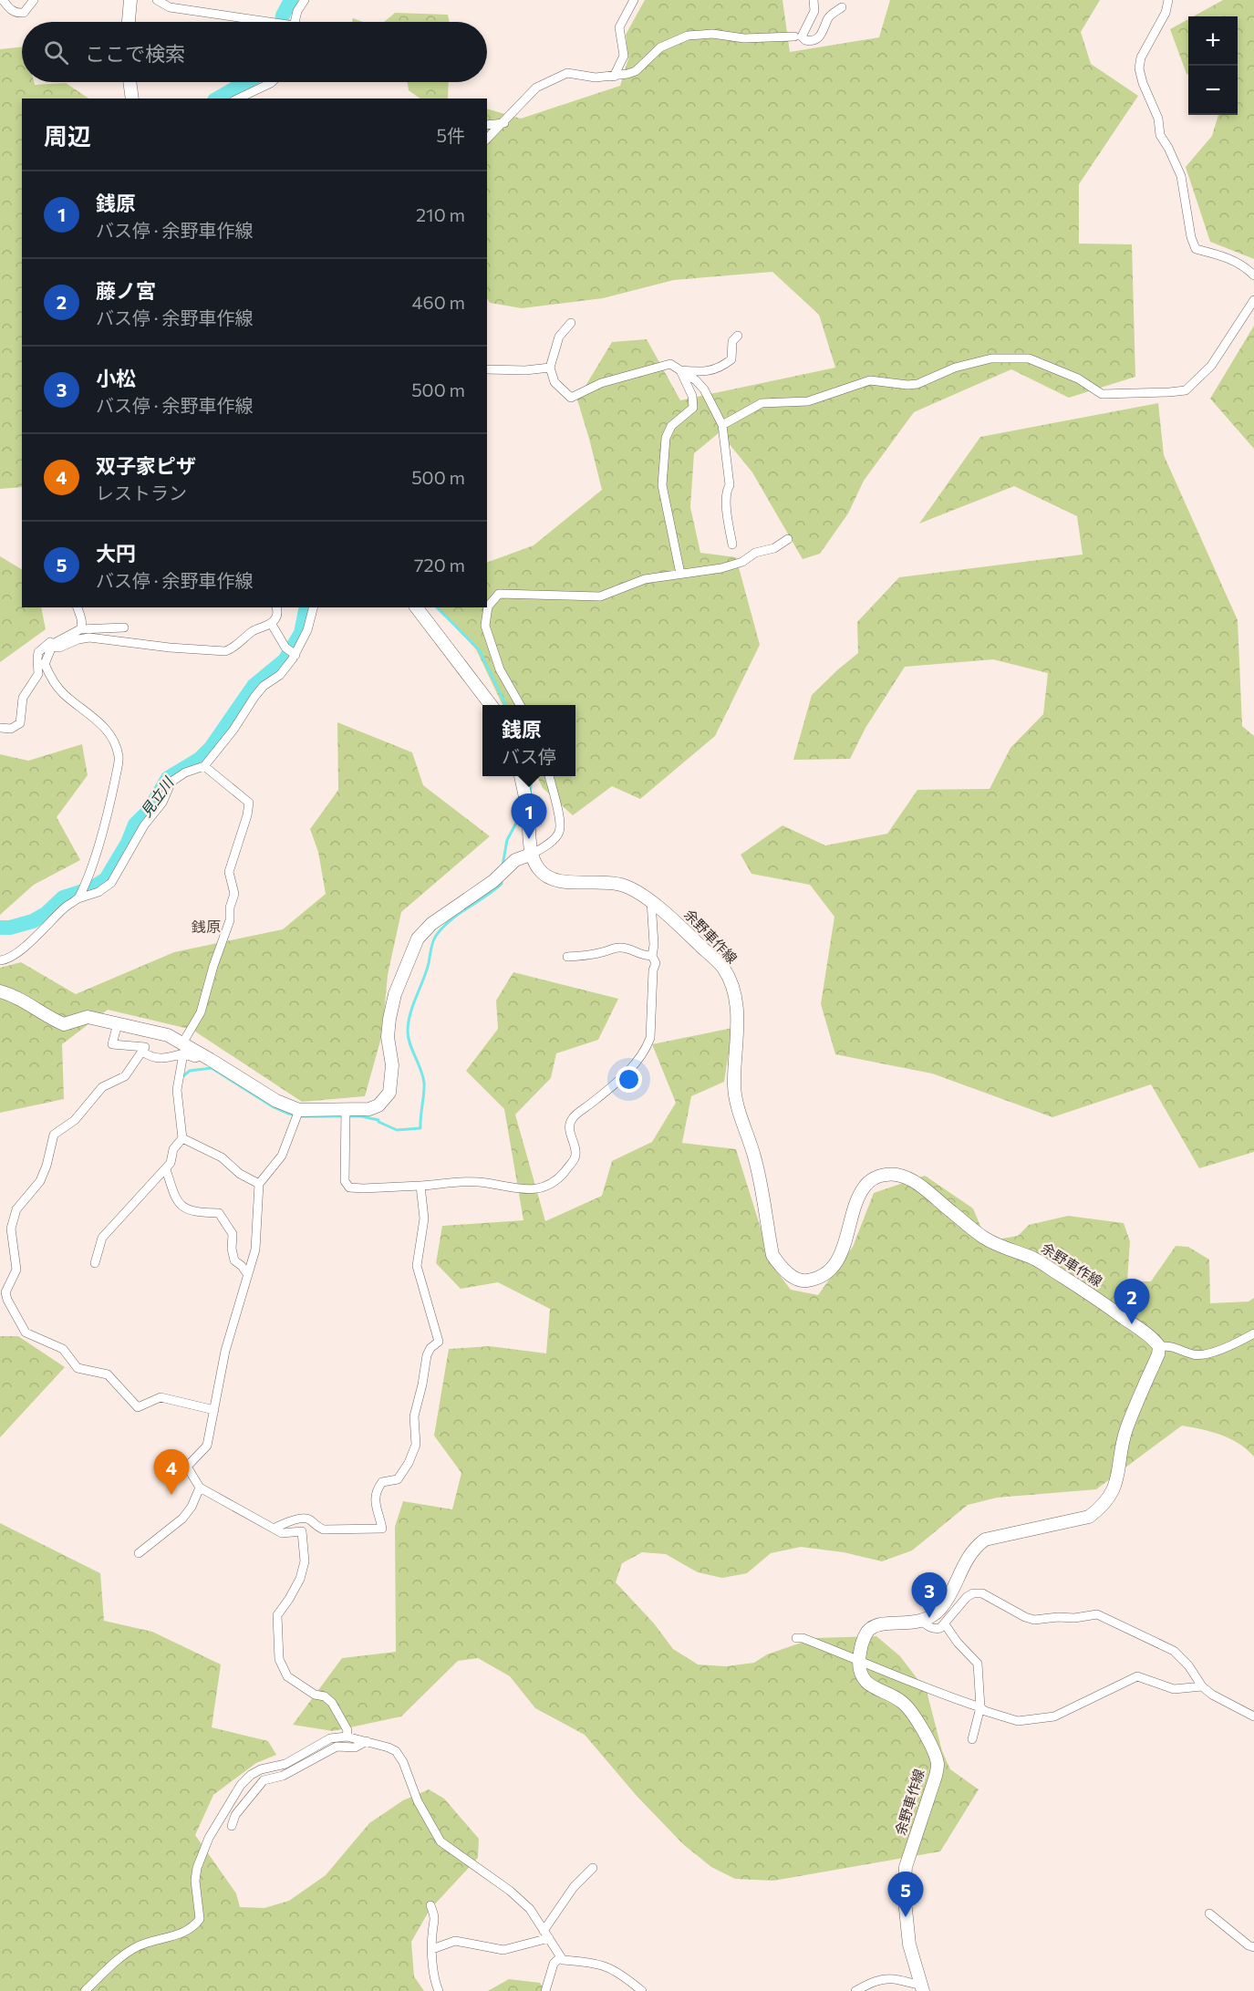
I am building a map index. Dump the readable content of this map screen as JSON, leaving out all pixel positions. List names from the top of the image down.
{
  "streets": {
    "main road": ["余野車作線"]
  },
  "districts": ["銭原"],
  "water": ["見立川"],
  "page": {
    "map_buttons": ["+", "−"],
    "search": "ここで検索",
    "heading": ["周辺", "5件"],
    "list": [
      {
        "mark": "1",
        "name": "銭原",
        "note": "バス停 · 余野車作線",
        "value": "210 m"
      },
      {
        "mark": "2",
        "name": "藤ノ宮",
        "note": "バス停 · 余野車作線",
        "value": "460 m"
      },
      {
        "mark": "3",
        "name": "小松",
        "note": "バス停 · 余野車作線",
        "value": "500 m"
      },
      {
        "mark": "4",
        "name": "双子家ピザ",
        "note": "レストラン",
        "value": "500 m"
      },
      {
        "mark": "5",
        "name": "大円",
        "note": "バス停 · 余野車作線",
        "value": "720 m"
      }
    ],
    "popup": ["銭原", "バス停"],
    "pins": [
      "1",
      "2",
      "4",
      "3",
      "5"
    ]
  }
}
